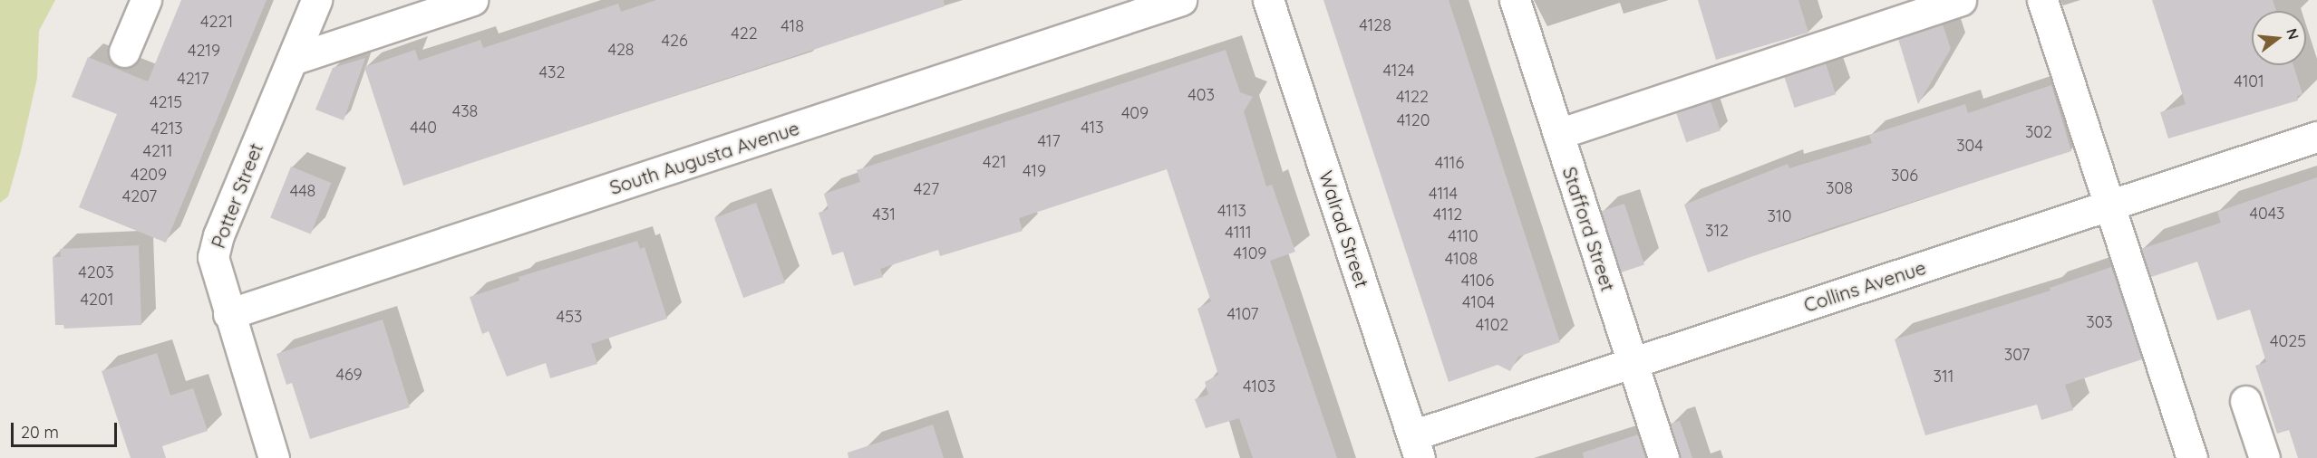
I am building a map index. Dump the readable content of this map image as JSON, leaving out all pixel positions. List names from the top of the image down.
{
  "streets": {
    "street": [
      "South Augusta Avenue",
      "Potter Street",
      "Walrad Street",
      "Stafford Street",
      "Collins Avenue"
    ]
  },
  "crossings": [
    ["South Augusta Avenue", "Potter Street"],
    ["Walrad Street", "Collins Avenue"],
    ["Stafford Street", "Collins Avenue"]
  ],
  "house_numbers": [
    "4221",
    "4128",
    "418",
    "422",
    "426",
    "428",
    "4219",
    "4124",
    "432",
    "4217",
    "4101",
    "403",
    "4122",
    "4215",
    "438",
    "409",
    "4120",
    "440",
    "413",
    "4213",
    "302",
    "417",
    "304",
    "4211",
    "421",
    "4116",
    "419",
    "4209",
    "306",
    "308",
    "427",
    "448",
    "4114",
    "4207",
    "4113",
    "4043",
    "431",
    "4112",
    "310",
    "312",
    "4111",
    "4110",
    "4109",
    "4108",
    "4203",
    "4106",
    "4201",
    "4104",
    "4107",
    "453",
    "303",
    "4102",
    "4025",
    "307",
    "469",
    "311",
    "4103"
  ],
  "scale_bar": "20 m",
  "north": "right"
}
